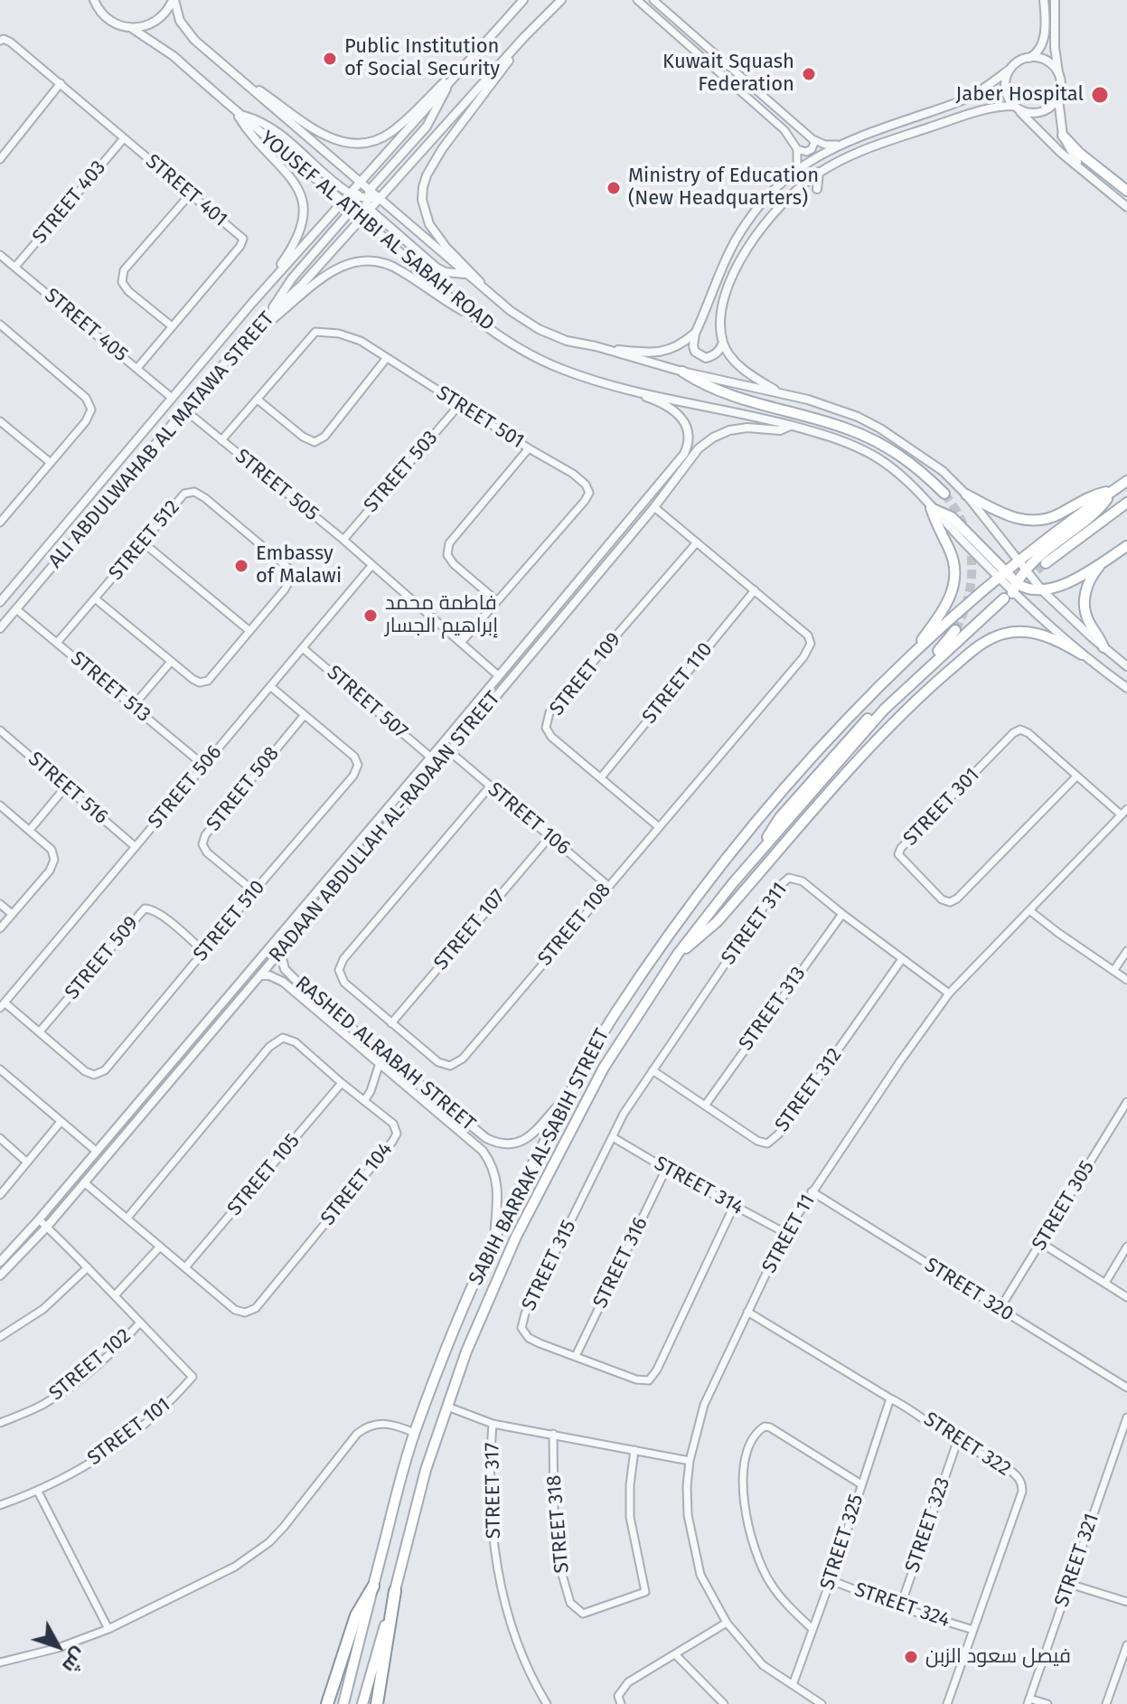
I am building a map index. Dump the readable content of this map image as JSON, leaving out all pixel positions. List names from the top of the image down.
{
  "streets": {
    "main road": ["SABIH BARRAK AL-SABIH STREET"],
    "street": [
      "STREET 401",
      "STREET 403",
      "YOUSEF AL ATHBI AL SABAH ROAD",
      "STREET 405",
      "STREET 501",
      "ALI ABDULWAHAB AL MATAWA STREET",
      "STREET 503",
      "STREET 505",
      "STREET 512",
      "STREET 109",
      "STREET 110",
      "STREET 513",
      "STREET 507",
      "STREET 506",
      "STREET 516",
      "STREET 508",
      "STREET 301",
      "STREET 106",
      "RADAAN ABDULLAH AL-RADAAN STREET",
      "STREET 510",
      "STREET 311",
      "STREET 108",
      "STREET 107",
      "STREET 509",
      "STREET 313",
      "RASHED ALRABAH STREET",
      "STREET 312",
      "STREET 105",
      "STREET 104",
      "STREET 314",
      "STREET 305",
      "STREET 11",
      "STREET 316",
      "STREET 315",
      "STREET 320",
      "STREET 102",
      "STREET 101",
      "STREET 322",
      "STREET 317",
      "STREET 318",
      "STREET 323",
      "STREET 325",
      "STREET 321",
      "STREET 324"
    ]
  },
  "crossings": [
    ["STREET 401", "STREET 403"],
    ["STREET 401", "STREET 405"],
    ["STREET 403", "STREET 405"],
    ["YOUSEF AL ATHBI AL SABAH ROAD", "ALI ABDULWAHAB AL MATAWA STREET"],
    ["YOUSEF AL ATHBI AL SABAH ROAD", "RADAAN ABDULLAH AL-RADAAN STREET"],
    ["YOUSEF AL ATHBI AL SABAH ROAD", "SABIH BARRAK AL-SABIH STREET"],
    ["STREET 405", "ALI ABDULWAHAB AL MATAWA STREET"],
    ["STREET 501", "STREET 503"],
    ["STREET 501", "STREET 505"],
    ["ALI ABDULWAHAB AL MATAWA STREET", "STREET 505"],
    ["ALI ABDULWAHAB AL MATAWA STREET", "STREET 513"],
    ["STREET 503", "STREET 505"],
    ["STREET 505", "STREET 506"],
    ["STREET 505", "RADAAN ABDULLAH AL-RADAAN STREET"],
    ["STREET 512", "STREET 513"],
    ["STREET 109", "STREET 110"],
    ["STREET 109", "STREET 108"],
    ["STREET 110", "STREET 108"],
    ["STREET 513", "STREET 506"],
    ["STREET 507", "STREET 506"],
    ["STREET 507", "RADAAN ABDULLAH AL-RADAAN STREET"],
    ["STREET 506", "STREET 516"],
    ["STREET 506", "STREET 510"],
    ["STREET 508", "STREET 510"],
    ["STREET 301", "STREET 11"],
    ["STREET 106", "RADAAN ABDULLAH AL-RADAAN STREET"],
    ["STREET 106", "STREET 108"],
    ["STREET 106", "STREET 107"],
    ["RADAAN ABDULLAH AL-RADAAN STREET", "STREET 108"],
    ["RADAAN ABDULLAH AL-RADAAN STREET", "RASHED ALRABAH STREET"],
    ["RADAAN ABDULLAH AL-RADAAN STREET", "STREET 104"],
    ["RADAAN ABDULLAH AL-RADAAN STREET", "STREET 101"],
    ["STREET 510", "STREET 509"],
    ["STREET 311", "STREET 313"],
    ["STREET 311", "STREET 312"],
    ["STREET 311", "STREET 314"],
    ["STREET 311", "STREET 11"],
    ["STREET 311", "STREET 315"],
    ["STREET 108", "STREET 107"],
    ["STREET 313", "STREET 312"],
    ["RASHED ALRABAH STREET", "SABIH BARRAK AL-SABIH STREET"],
    ["STREET 105", "STREET 104"],
    ["STREET 314", "STREET 11"],
    ["STREET 314", "STREET 316"],
    ["STREET 314", "STREET 315"],
    ["STREET 305", "STREET 320"],
    ["STREET 11", "STREET 320"],
    ["STREET 11", "STREET 322"],
    ["STREET 11", "STREET 317"],
    ["STREET 11", "STREET 325"],
    ["STREET 316", "STREET 315"],
    ["STREET 102", "STREET 101"],
    ["STREET 322", "STREET 323"],
    ["STREET 322", "STREET 325"],
    ["STREET 322", "STREET 324"],
    ["STREET 317", "STREET 318"],
    ["STREET 323", "STREET 324"],
    ["STREET 325", "STREET 324"]
  ],
  "places": [
    "Public Institution of Social Security",
    "Kuwait Squash Federation",
    "Jaber Hospital",
    "Ministry of Education (New Headquarters)",
    "Embassy of Malawi",
    "فاطمة محمد إبراهيم الجسار",
    "فيصل سعود الزبن"
  ],
  "north": "bottom right"
}
